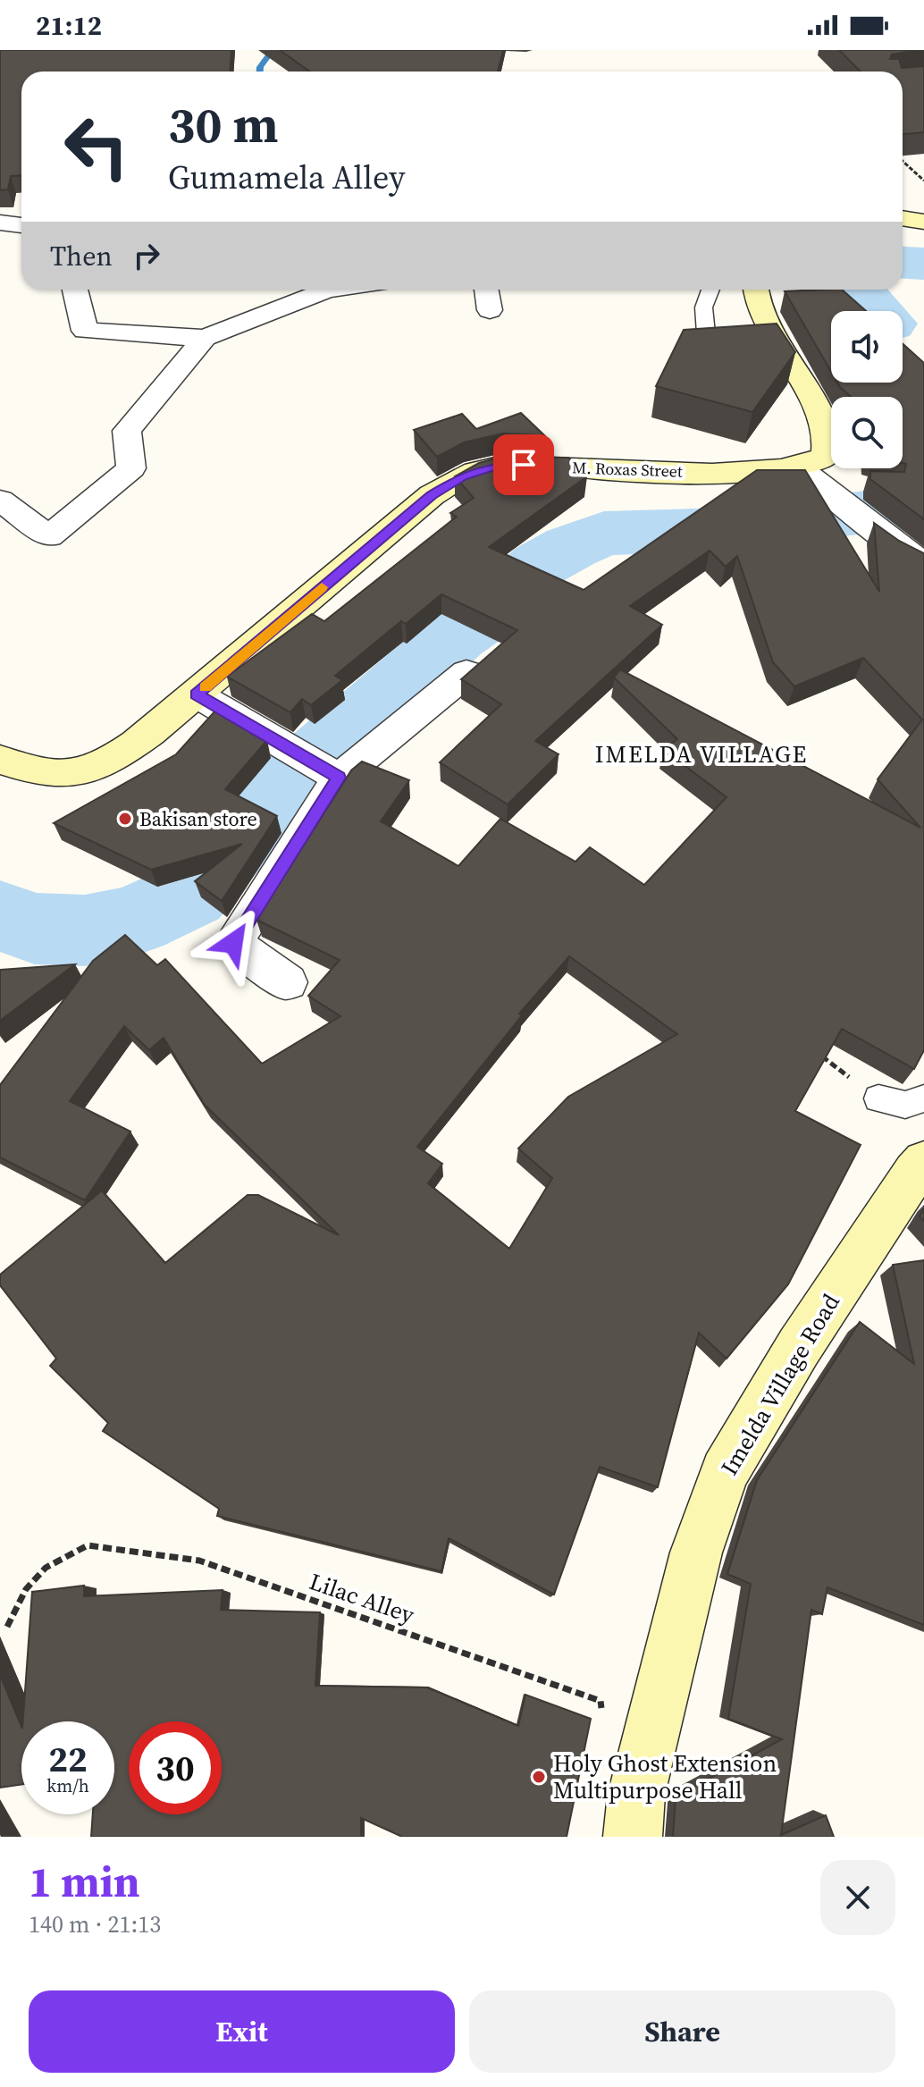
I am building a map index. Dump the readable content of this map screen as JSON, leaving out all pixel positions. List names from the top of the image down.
{
  "streets": {
    "main road": ["M. Roxas Street", "Imelda Village Road"],
    "path": ["Lilac Alley"]
  },
  "districts": ["IMELDA VILLAGE"],
  "places": ["Bakisan store", "Holy Ghost Extension Multipurpose Hall"],
  "page": {
    "status": "21:12",
    "turn": ["30 m", "Gumamela Alley"],
    "then": "Then",
    "speed": "22 km/h",
    "limit": "30",
    "heading": ["1 min", "140 m · 21:13"],
    "buttons": ["Exit", "Share"]
  }
}
